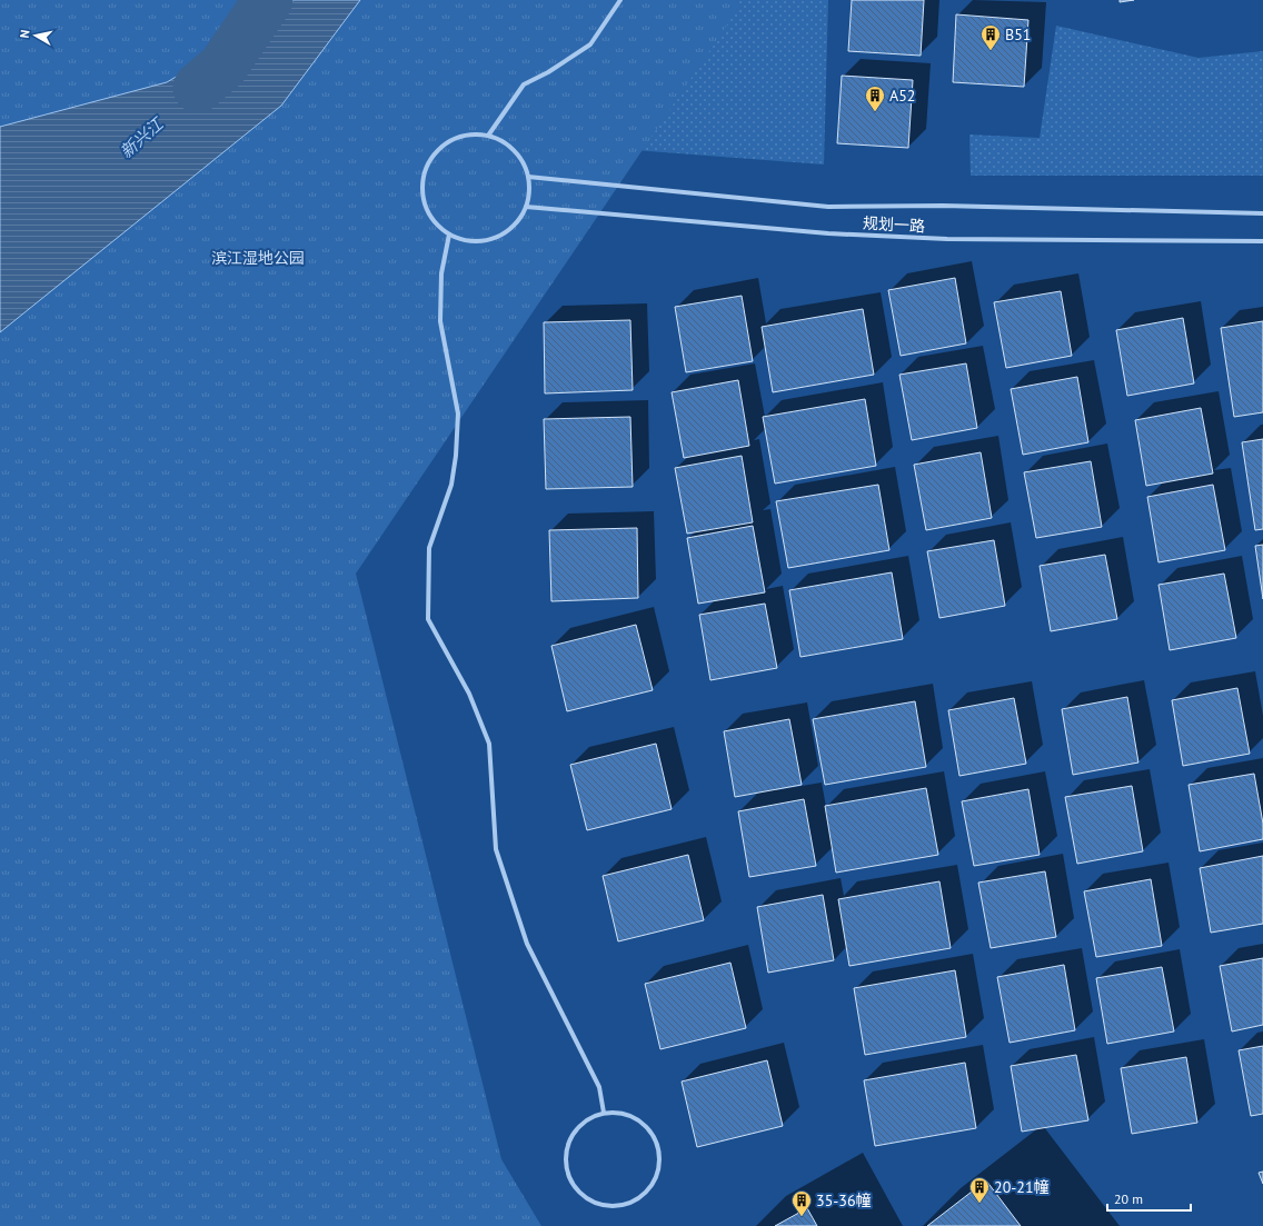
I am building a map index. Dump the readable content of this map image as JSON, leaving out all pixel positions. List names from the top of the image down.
{
  "streets": {
    "street": ["规划一路"]
  },
  "water": ["新兴江"],
  "parks": ["滨江湿地公园"],
  "places": {
    "building": [
      "B51",
      "A52",
      "20-21幢",
      "35-36幢"
    ]
  },
  "scale_bar": "20 m",
  "north": "left"
}
